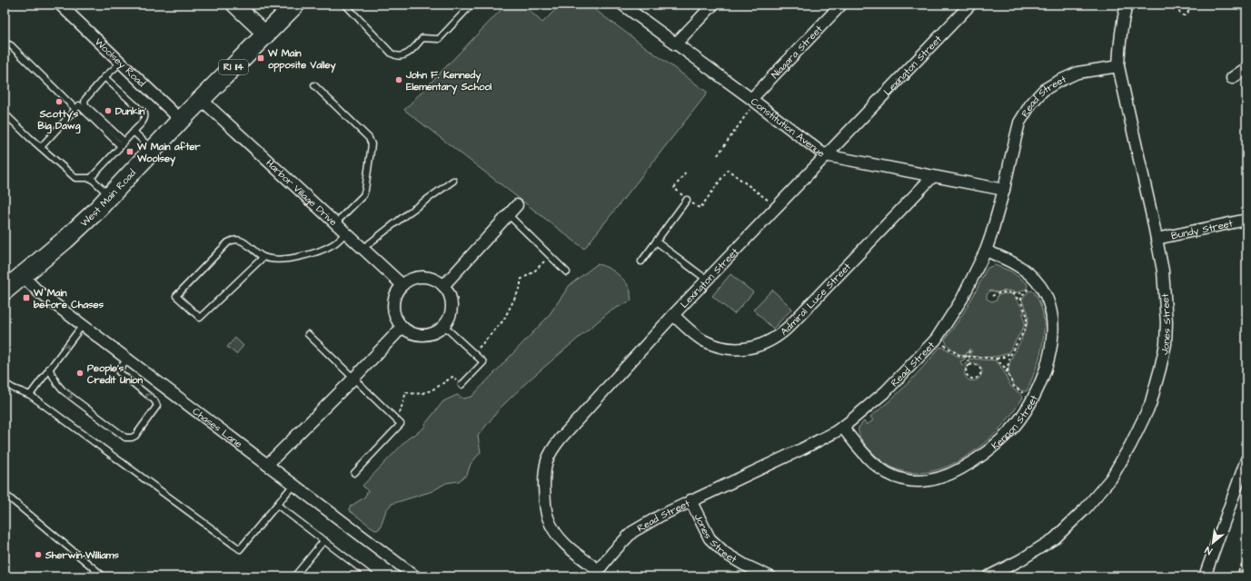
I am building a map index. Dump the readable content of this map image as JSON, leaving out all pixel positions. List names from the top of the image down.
{
  "streets": {
    "highway": ["RI 114", "West Main Road"],
    "street": [
      "Niagara Street",
      "Woolsey Road",
      "Lexington Street",
      "Read Street",
      "Constitution Avenue",
      "Harbor Village Drive",
      "Bundy Street",
      "Admiral Luce Street",
      "Jones Street",
      "Kennon Street",
      "Chases Lane"
    ]
  },
  "crossings": [
    ["Niagara Street", "Constitution Avenue"],
    ["Woolsey Road", "West Main Road"],
    ["Lexington Street", "Read Street"],
    ["Lexington Street", "Constitution Avenue"],
    ["Lexington Street", "Admiral Luce Street"],
    ["Read Street", "Constitution Avenue"],
    ["Read Street", "Jones Street"],
    ["Read Street", "Kennon Street"],
    ["Constitution Avenue", "Admiral Luce Street"],
    ["Harbor Village Drive", "West Main Road"],
    ["West Main Road", "Chases Lane"],
    ["Bundy Street", "Jones Street"]
  ],
  "places": {
    "transit": ["W Main opposite Valley", "W Main after Woolsey", "W Main before Chases"],
    "other": [
      "John F. Kennedy Elementary School",
      "Scotty's Big Dawg",
      "Dunkin'",
      "People's Credit Union",
      "Sherwin-Williams"
    ]
  },
  "north": "bottom left"
}
